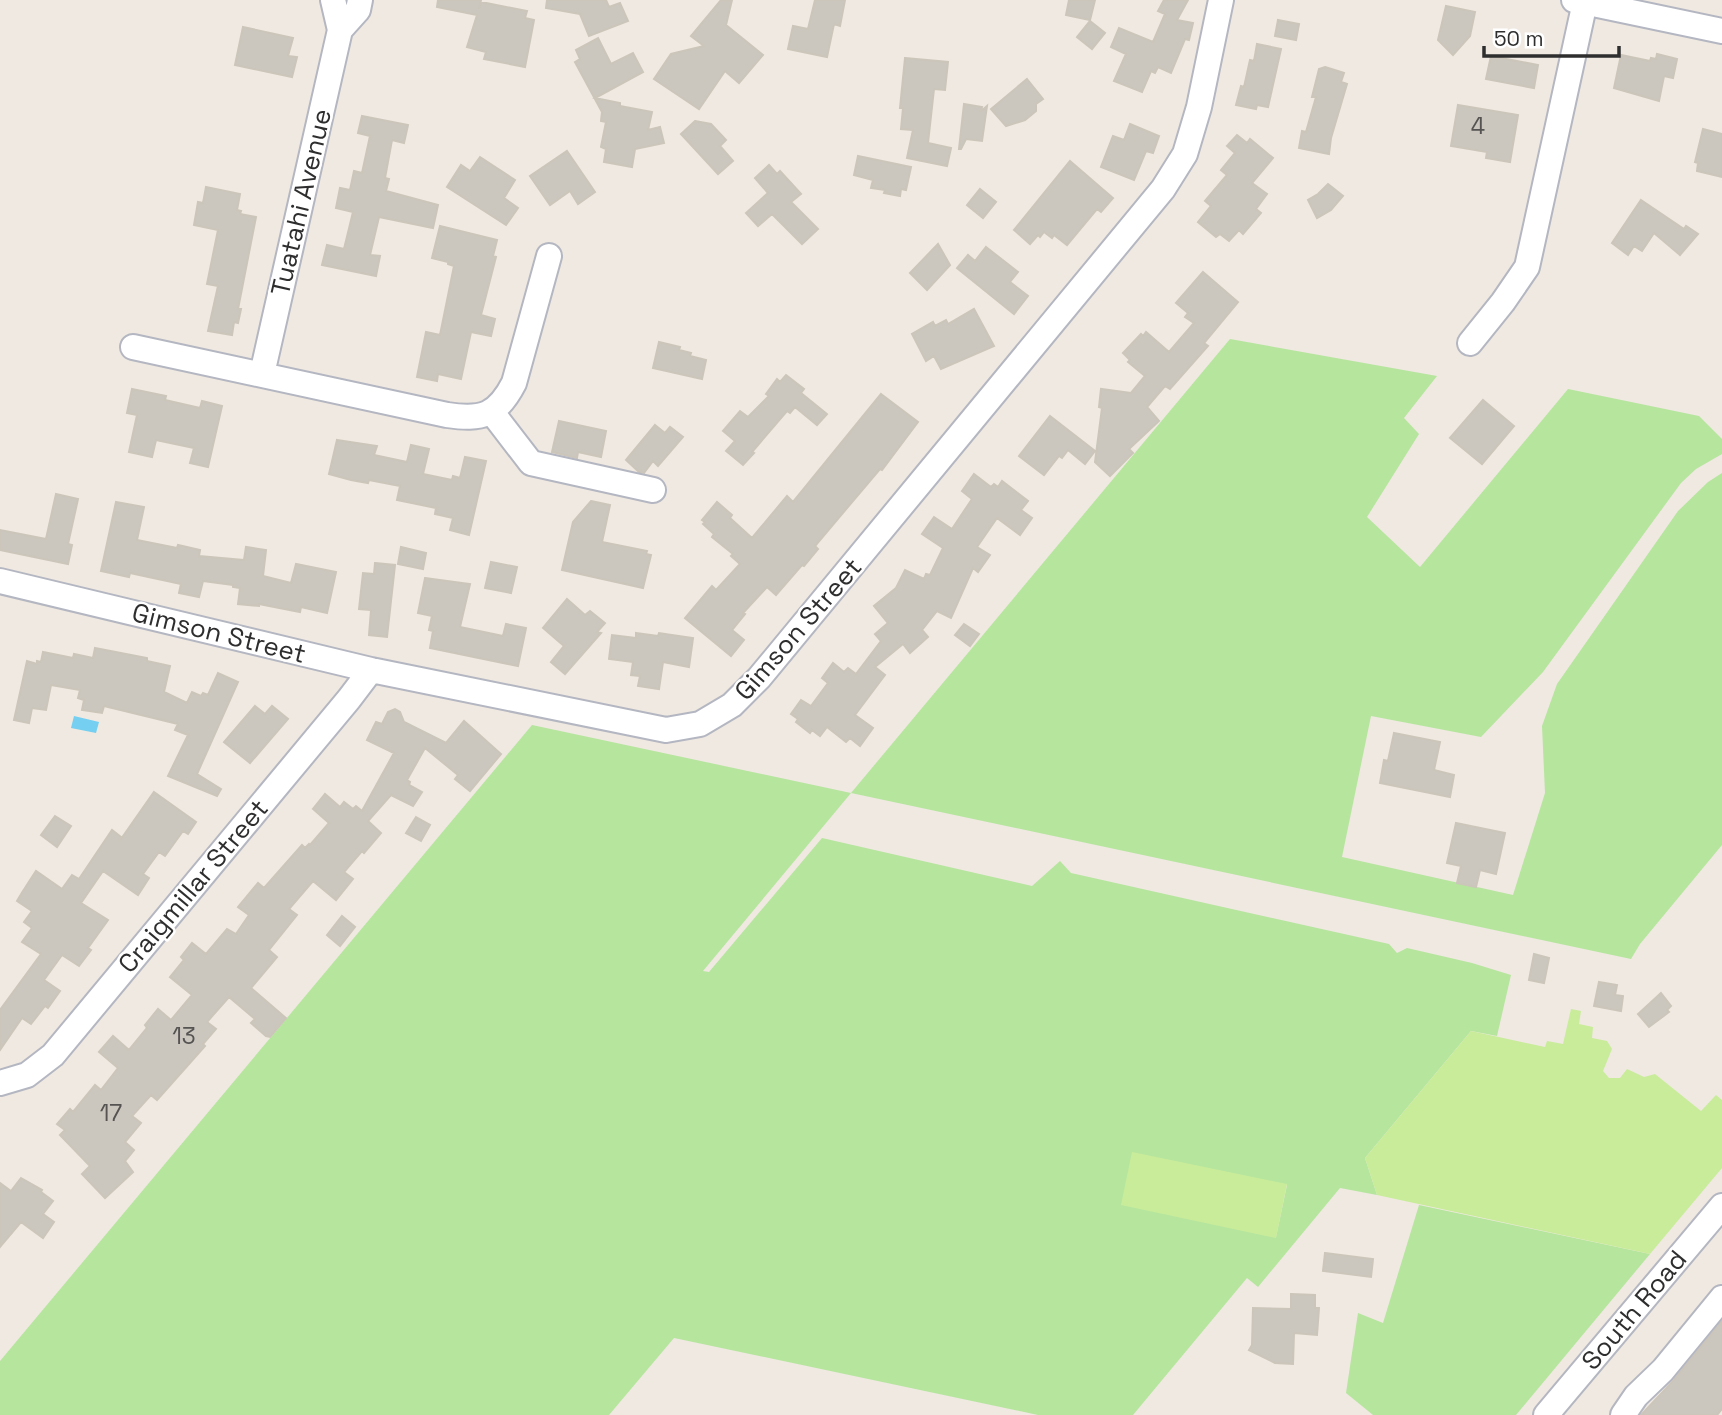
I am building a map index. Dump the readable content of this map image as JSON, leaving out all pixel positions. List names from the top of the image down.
{
  "streets": {
    "street": [
      "Tuatahi Avenue",
      "Gimson Street",
      "Craigmillar Street",
      "South Road"
    ]
  },
  "crossings": [
    ["Gimson Street", "Craigmillar Street"]
  ],
  "house_numbers": ["4", "13", "17"],
  "scale_bar": "50 m"
}
